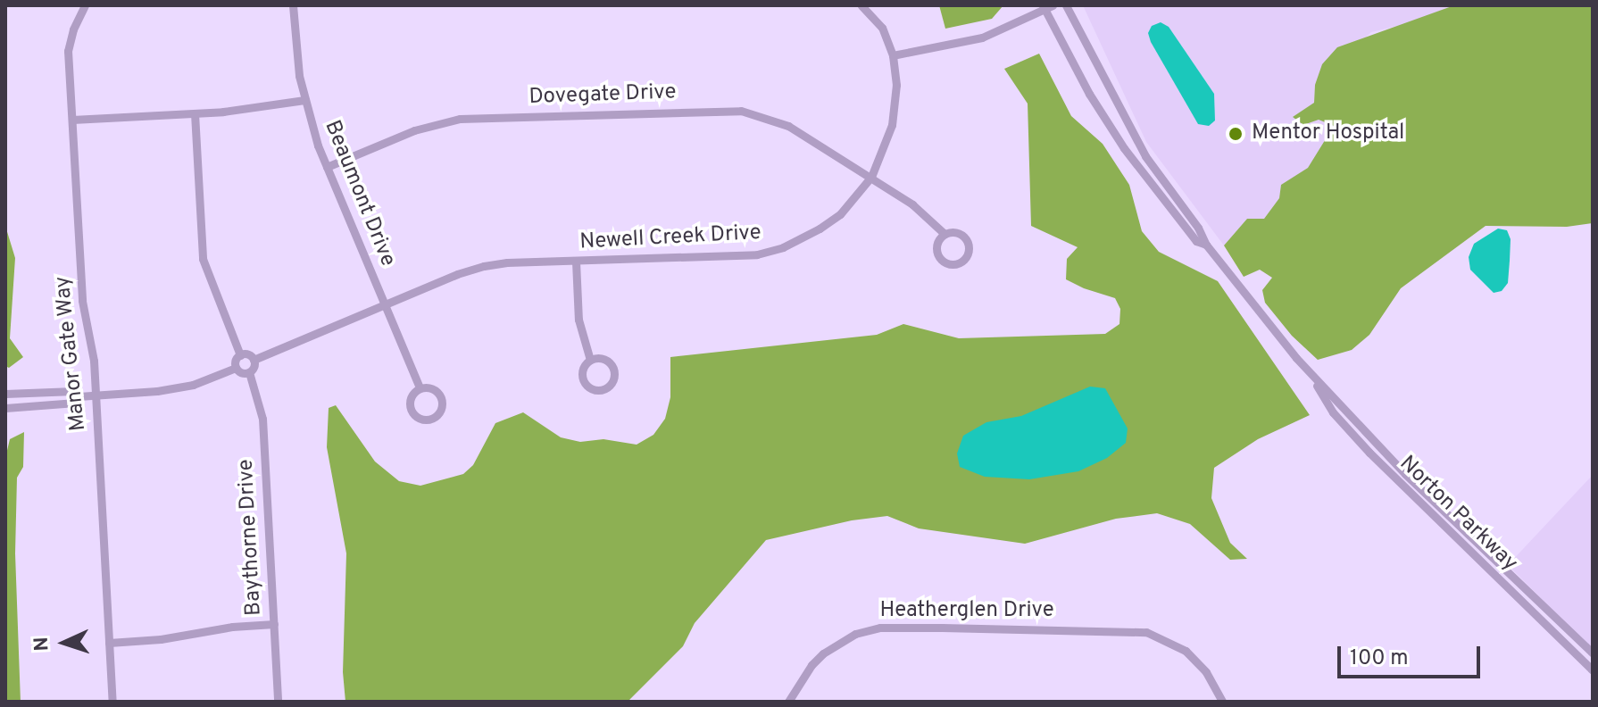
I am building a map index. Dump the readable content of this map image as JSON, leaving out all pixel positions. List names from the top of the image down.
{
  "streets": {
    "street": [
      "Dovegate Drive",
      "Beaumont Drive",
      "Newell Creek Drive",
      "Manor Gate Way",
      "Norton Parkway",
      "Baythorne Drive",
      "Heatherglen Drive"
    ]
  },
  "crossings": [
    ["Dovegate Drive", "Beaumont Drive"],
    ["Dovegate Drive", "Newell Creek Drive"],
    ["Beaumont Drive", "Newell Creek Drive"],
    ["Newell Creek Drive", "Baythorne Drive"]
  ],
  "places": ["Mentor Hospital"],
  "scale_bar": "100 m",
  "north": "left"
}
